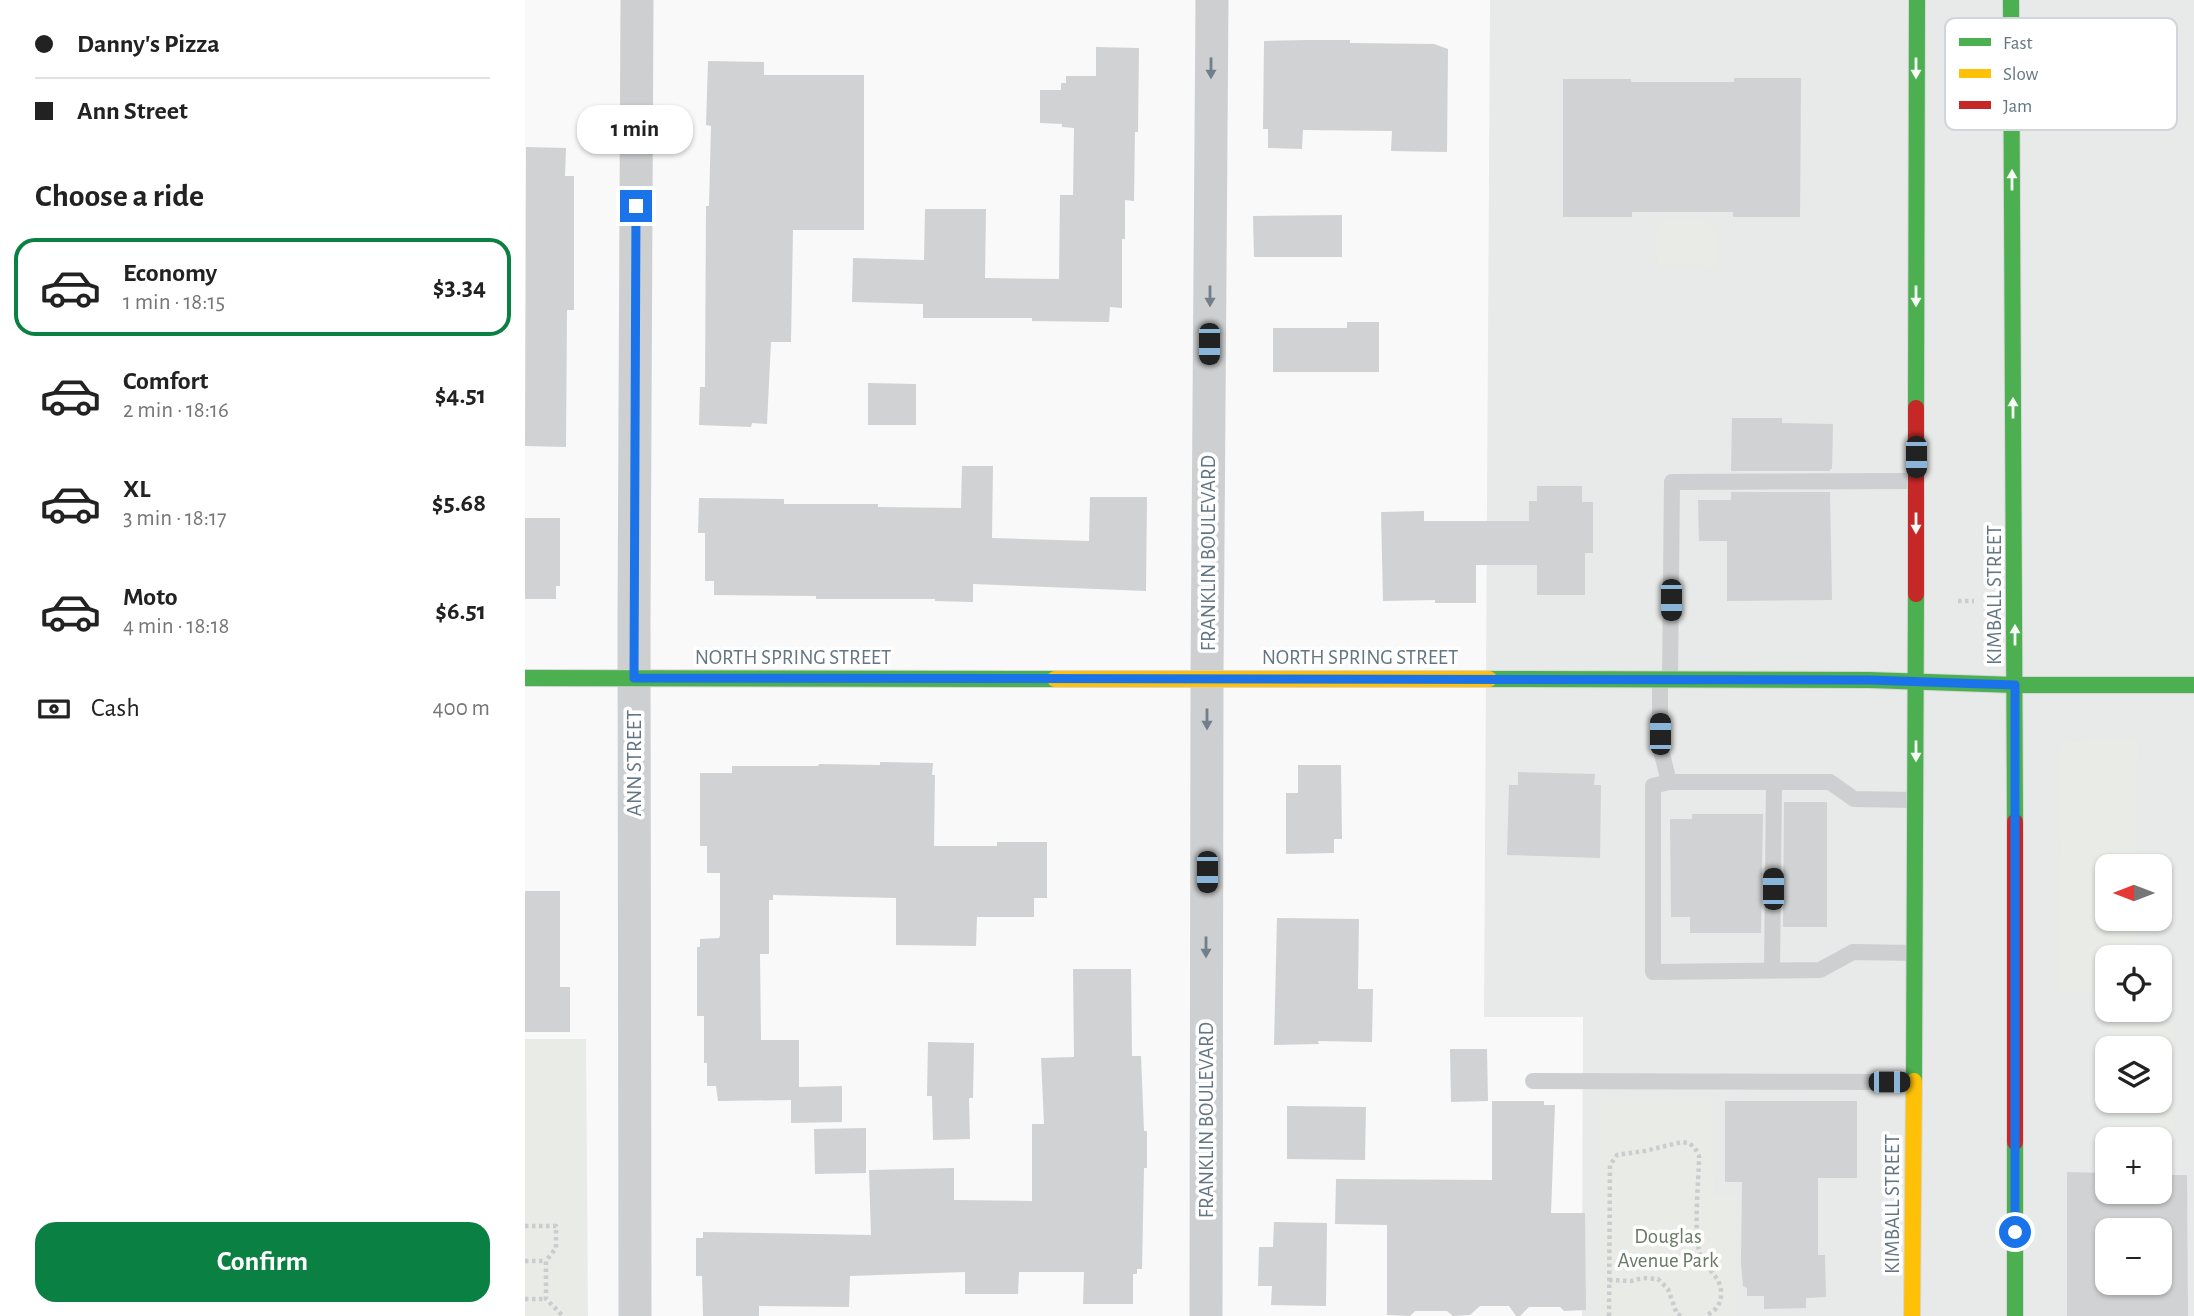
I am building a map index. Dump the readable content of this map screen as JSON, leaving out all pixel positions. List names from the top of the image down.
{
  "streets": {
    "main road": ["KIMBALL STREET", "NORTH SPRING STREET"],
    "street": ["FRANKLIN BOULEVARD", "ANN STREET"]
  },
  "crossings": [
    ["FRANKLIN BOULEVARD", "NORTH SPRING STREET"],
    ["KIMBALL STREET", "NORTH SPRING STREET"],
    ["NORTH SPRING STREET", "ANN STREET"]
  ],
  "one_way": ["FRANKLIN BOULEVARD"],
  "parks": ["Douglas Avenue Park"],
  "legend": ["Fast", "Slow", "Jam"],
  "north": "left",
  "page": {
    "banner": ["Danny's Pizza", "Ann Street"],
    "bubble": "1 min",
    "heading": "Choose a ride",
    "list": [
      {
        "name": "Economy",
        "note": "1 min · 18:15",
        "value": "$3.34"
      },
      {
        "name": "Comfort",
        "note": "2 min · 18:16",
        "value": "$4.51"
      },
      {
        "name": "XL",
        "note": "3 min · 18:17",
        "value": "$5.68"
      },
      {
        "name": "Moto",
        "note": "4 min · 18:18",
        "value": "$6.51"
      }
    ],
    "pay": ["Cash", "400 m"],
    "map_buttons": ["+", "−"],
    "buttons": "Confirm"
  }
}
